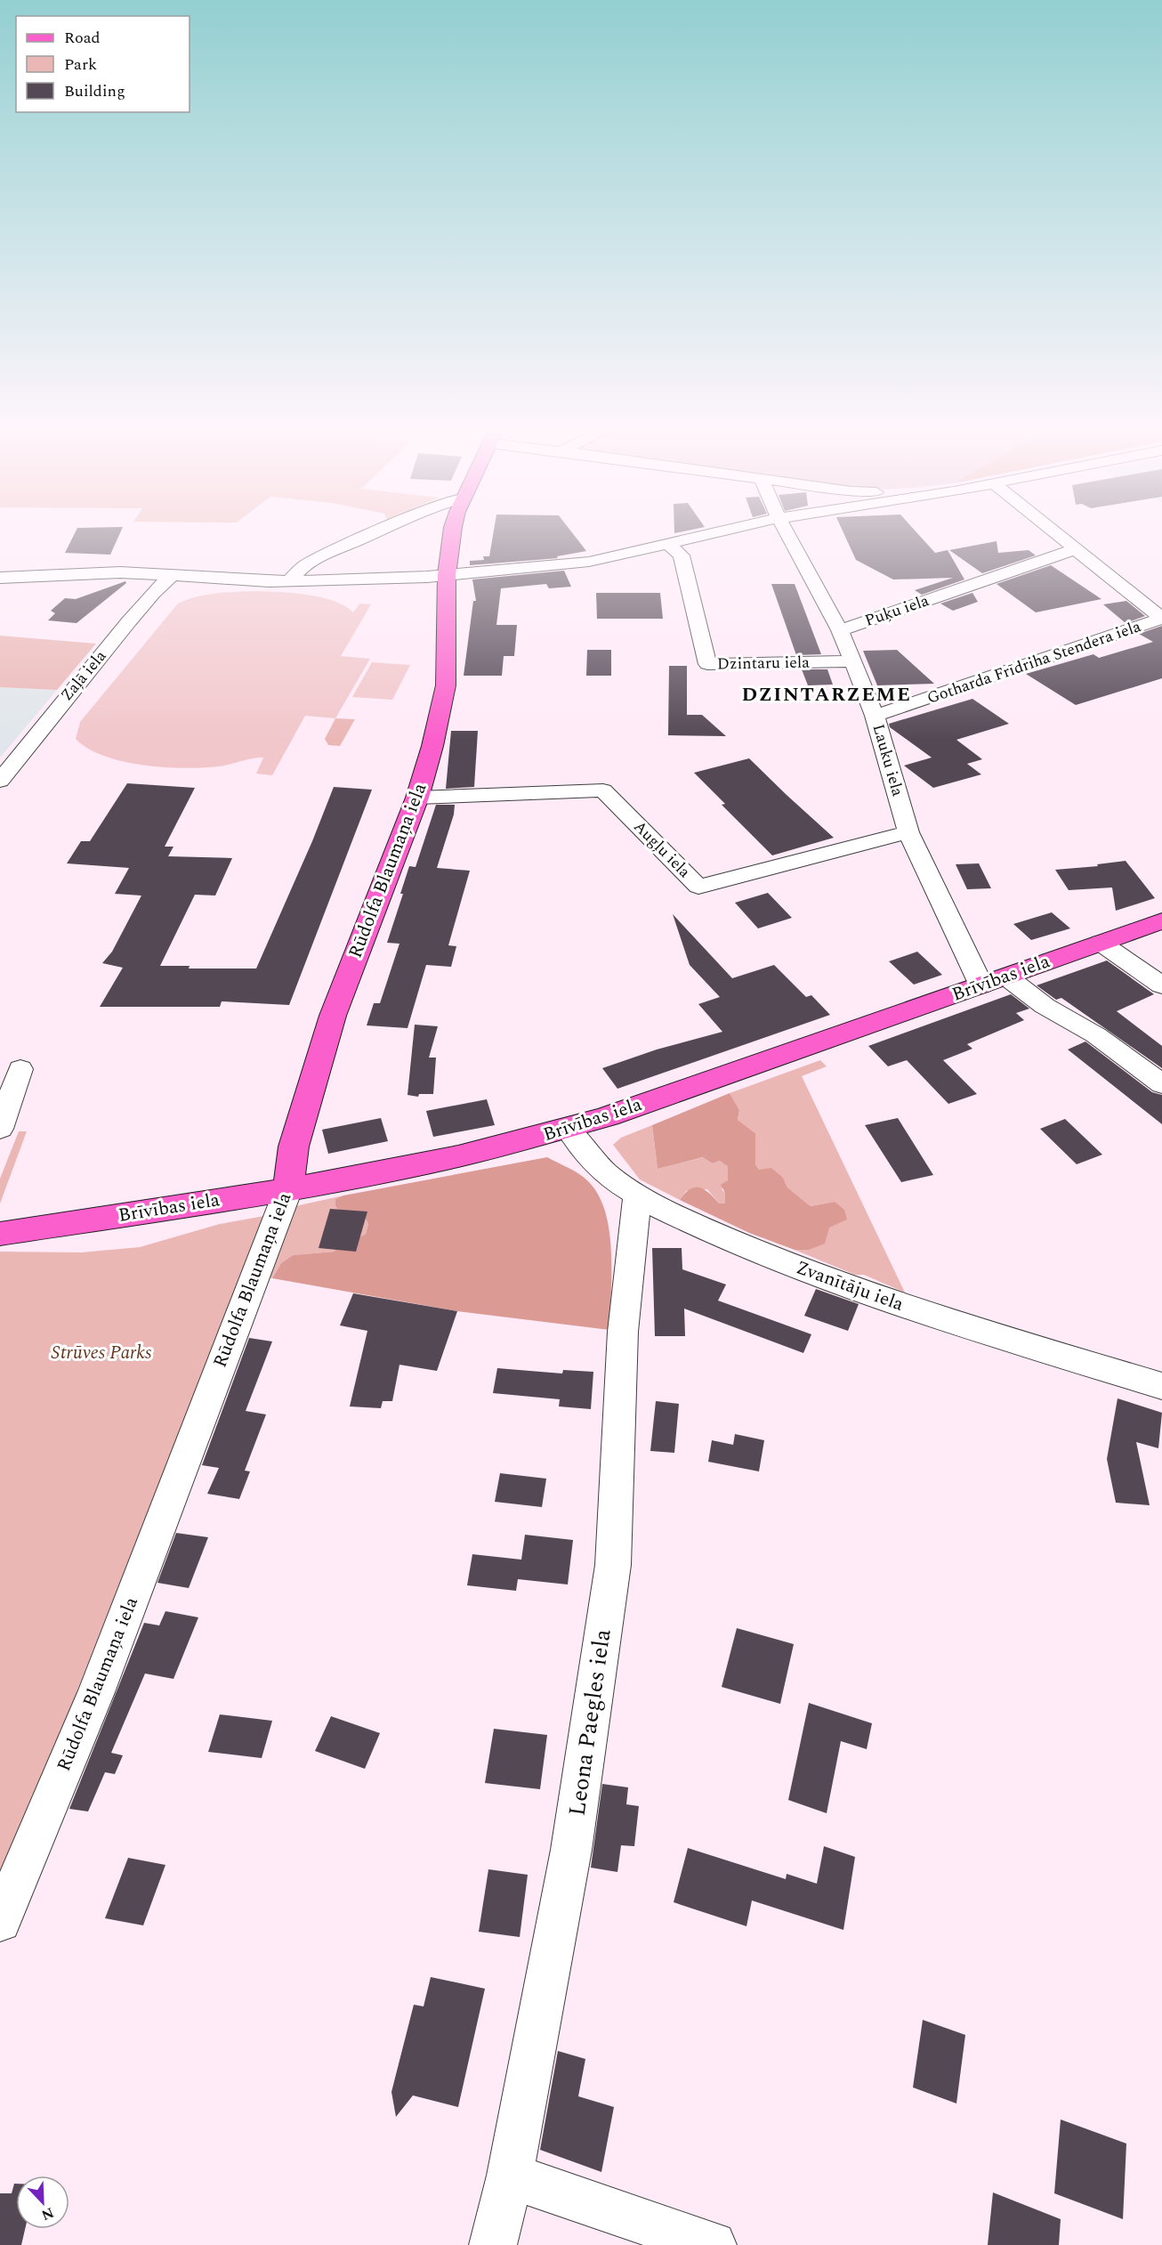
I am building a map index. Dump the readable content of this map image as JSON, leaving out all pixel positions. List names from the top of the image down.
{
  "streets": {
    "main road": ["Rūdolfa Blaumaņa iela", "Brīvības iela"],
    "street": [
      "Puķu iela",
      "Gotharda Frīdriha Stendera iela",
      "Dzintaru iela",
      "Zaļā iela",
      "Lauku iela",
      "Augļu iela",
      "Zvanītāju iela",
      "Leona Paegles iela"
    ]
  },
  "crossings": [
    ["Puķu iela", "Lauku iela"],
    ["Gotharda Frīdriha Stendera iela", "Lauku iela"],
    ["Dzintaru iela", "Lauku iela"],
    ["Lauku iela", "Augļu iela"],
    ["Lauku iela", "Brīvības iela"],
    ["Augļu iela", "Rūdolfa Blaumaņa iela"],
    ["Rūdolfa Blaumaņa iela", "Brīvības iela"],
    ["Brīvības iela", "Zvanītāju iela"],
    ["Zvanītāju iela", "Leona Paegles iela"]
  ],
  "districts": ["DZINTARZEME"],
  "parks": ["Strūves Parks"],
  "legend": ["Road", "Park", "Building"],
  "north": "bottom right"
}
